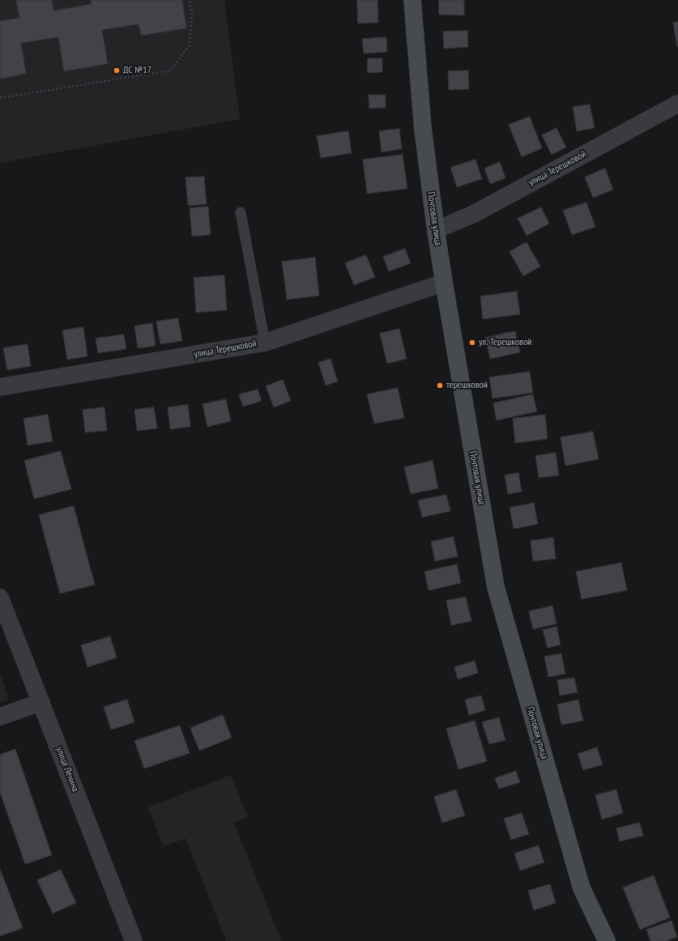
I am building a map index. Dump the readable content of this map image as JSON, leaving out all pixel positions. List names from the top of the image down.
{
  "streets": {
    "main road": ["Почтовая улица"],
    "street": ["улица Терешковой", "улица Ленина"]
  },
  "crossings": [
    ["улица Терешковой", "Почтовая улица"]
  ],
  "places": ["ДС №17", "ул. Терешковой", "терешковой"]
}
